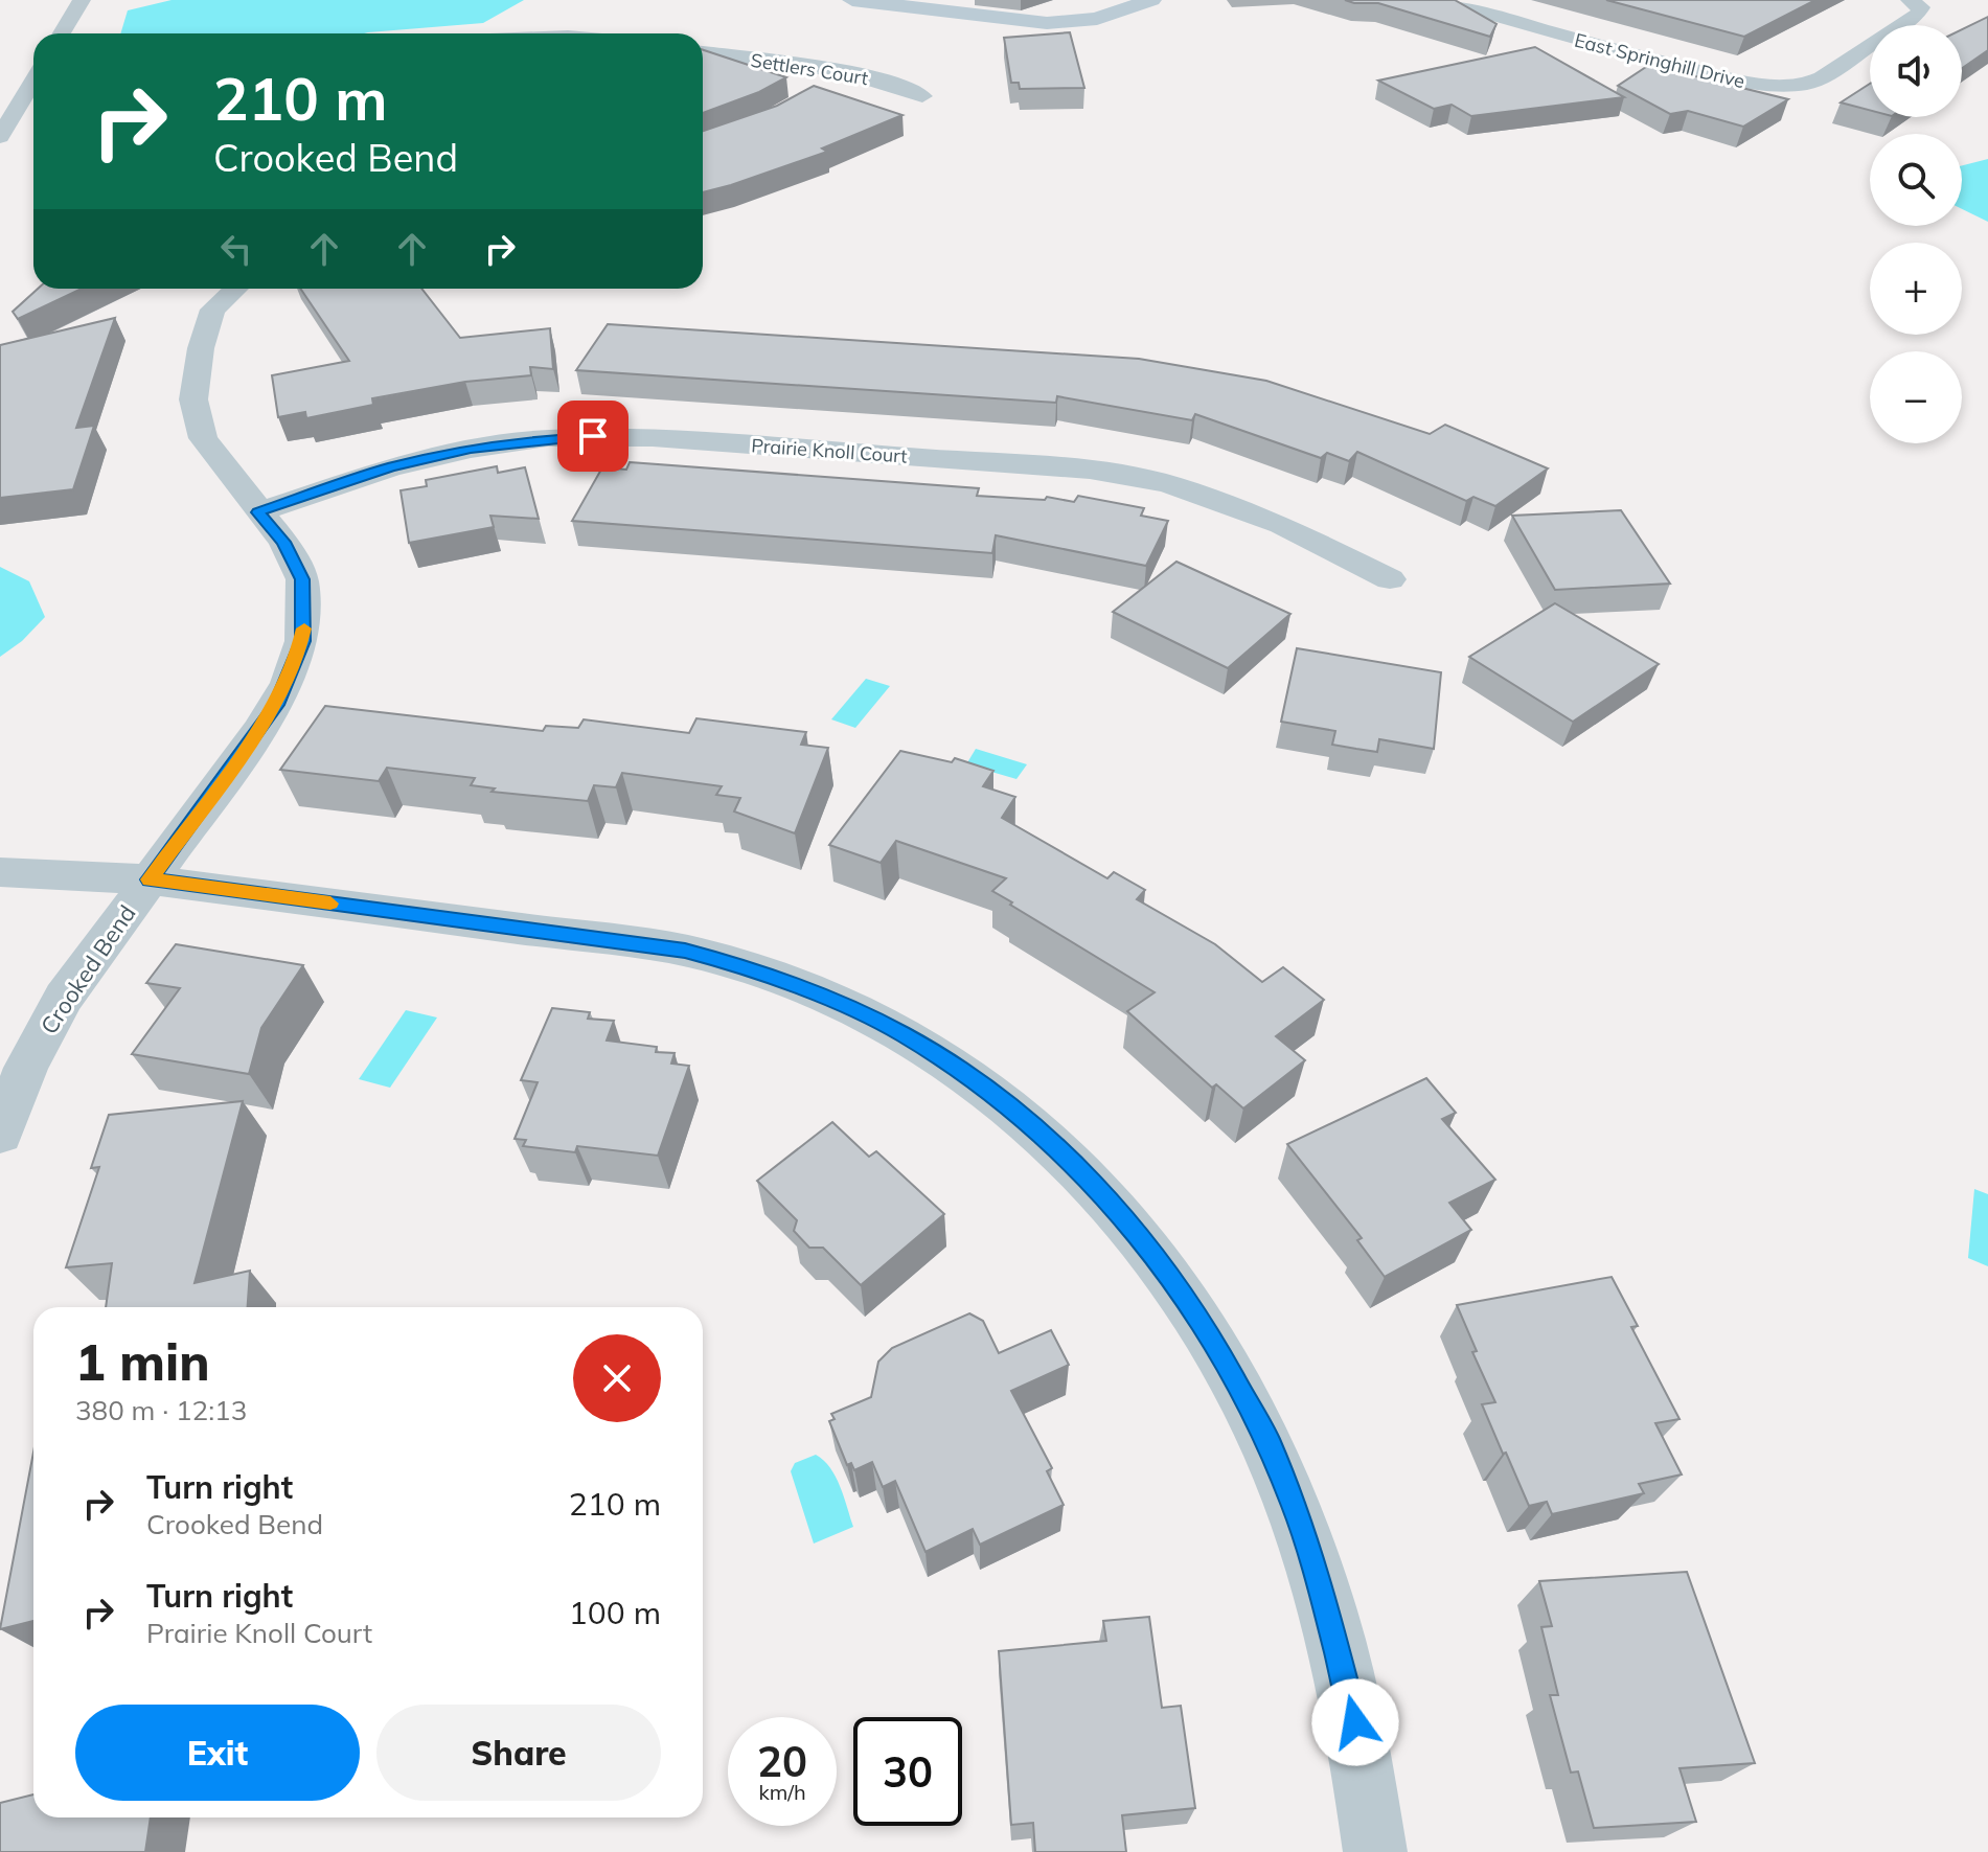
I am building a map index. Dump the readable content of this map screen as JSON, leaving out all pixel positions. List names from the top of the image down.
{
  "streets": {
    "street": [
      "East Springhill Drive",
      "Settlers Court",
      "Prairie Knoll Court",
      "Crooked Bend"
    ]
  },
  "crossings": [
    ["Prairie Knoll Court", "Crooked Bend"]
  ],
  "page": {
    "map_buttons": ["+", "−"],
    "turn": ["210 m", "Crooked Bend"],
    "heading": ["1 min", "380 m · 12:13"],
    "list": [
      {
        "name": "Turn right",
        "note": "Crooked Bend",
        "value": "210 m"
      },
      {
        "name": "Turn right",
        "note": "Prairie Knoll Court",
        "value": "100 m"
      }
    ],
    "buttons": ["Exit", "Share"],
    "speed": "20 km/h",
    "limit": "30"
  }
}
